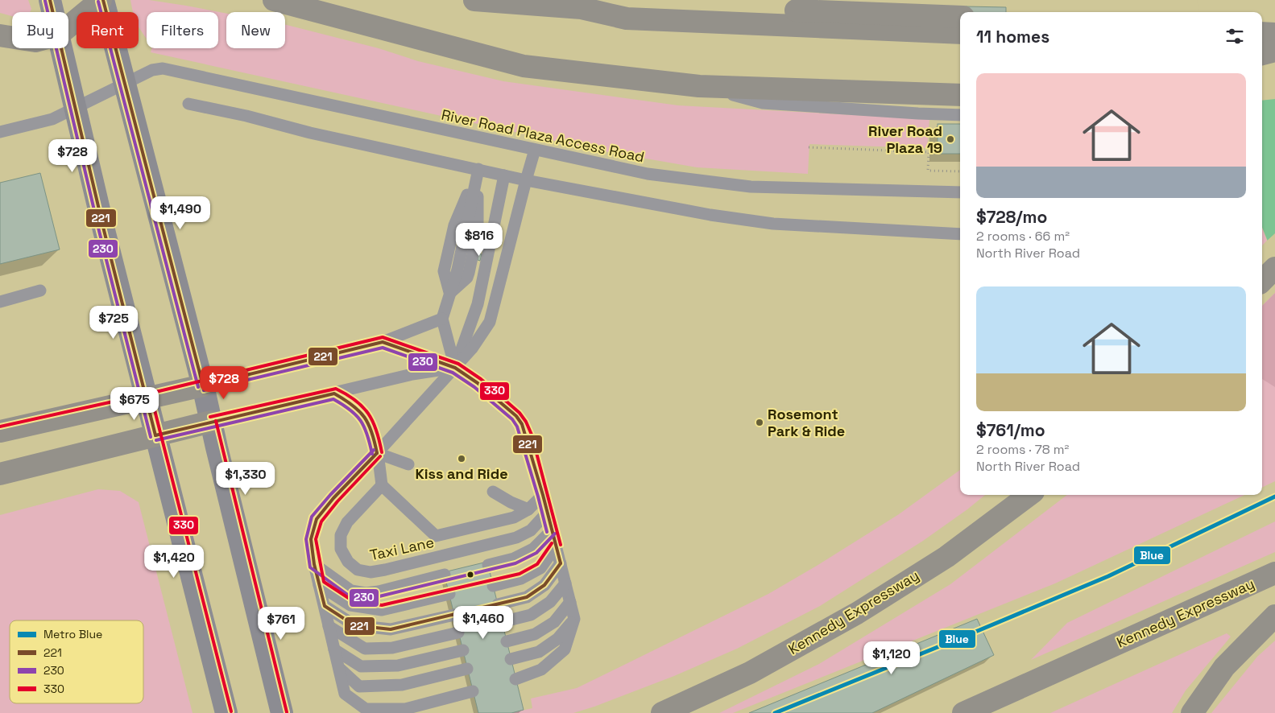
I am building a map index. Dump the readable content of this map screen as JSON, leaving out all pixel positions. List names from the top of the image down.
{
  "streets": {
    "highway": ["Kennedy Expressway"],
    "lane": ["River Road Plaza Access Road", "Taxi Lane"]
  },
  "places": ["River Road Plaza 19", "Rosemont Park & Ride", "Kiss and Ride"],
  "lines": [
    "transit line 221",
    "transit line 230",
    "transit line 330",
    "metro line Blue"
  ],
  "legend": [
    "Metro Blue",
    "221",
    "230",
    "330"
  ],
  "page": {
    "chip": [
      "Buy",
      "Rent",
      "Filters",
      "New"
    ],
    "heading": "11 homes",
    "list": [
      {
        "name": "$728/mo",
        "note": "2 rooms · 66 m² · North River Road"
      },
      {
        "name": "$761/mo",
        "note": "2 rooms · 78 m² · North River Road"
      }
    ],
    "price": [
      "$728",
      "$1,490",
      "$816",
      "$725",
      "$728",
      "$675",
      "$1,330",
      "$1,420",
      "$1,460",
      "$761",
      "$1,120"
    ]
  }
}
